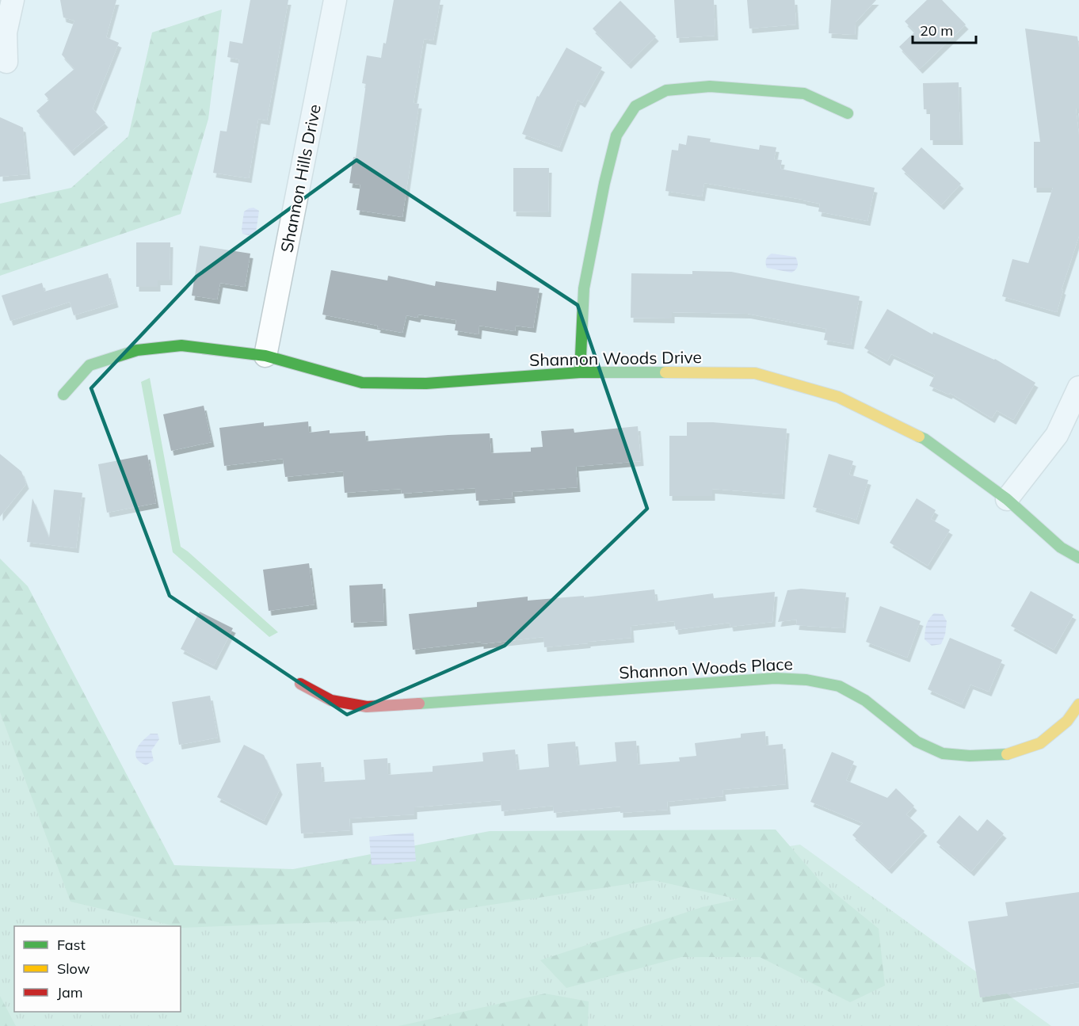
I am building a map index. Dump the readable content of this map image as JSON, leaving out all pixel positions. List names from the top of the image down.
{
  "streets": {
    "street": ["Shannon Hills Drive", "Shannon Woods Drive", "Shannon Woods Place"]
  },
  "crossings": [
    ["Shannon Hills Drive", "Shannon Woods Drive"]
  ],
  "legend": ["Fast", "Slow", "Jam"],
  "scale_bar": "20 m"
}
